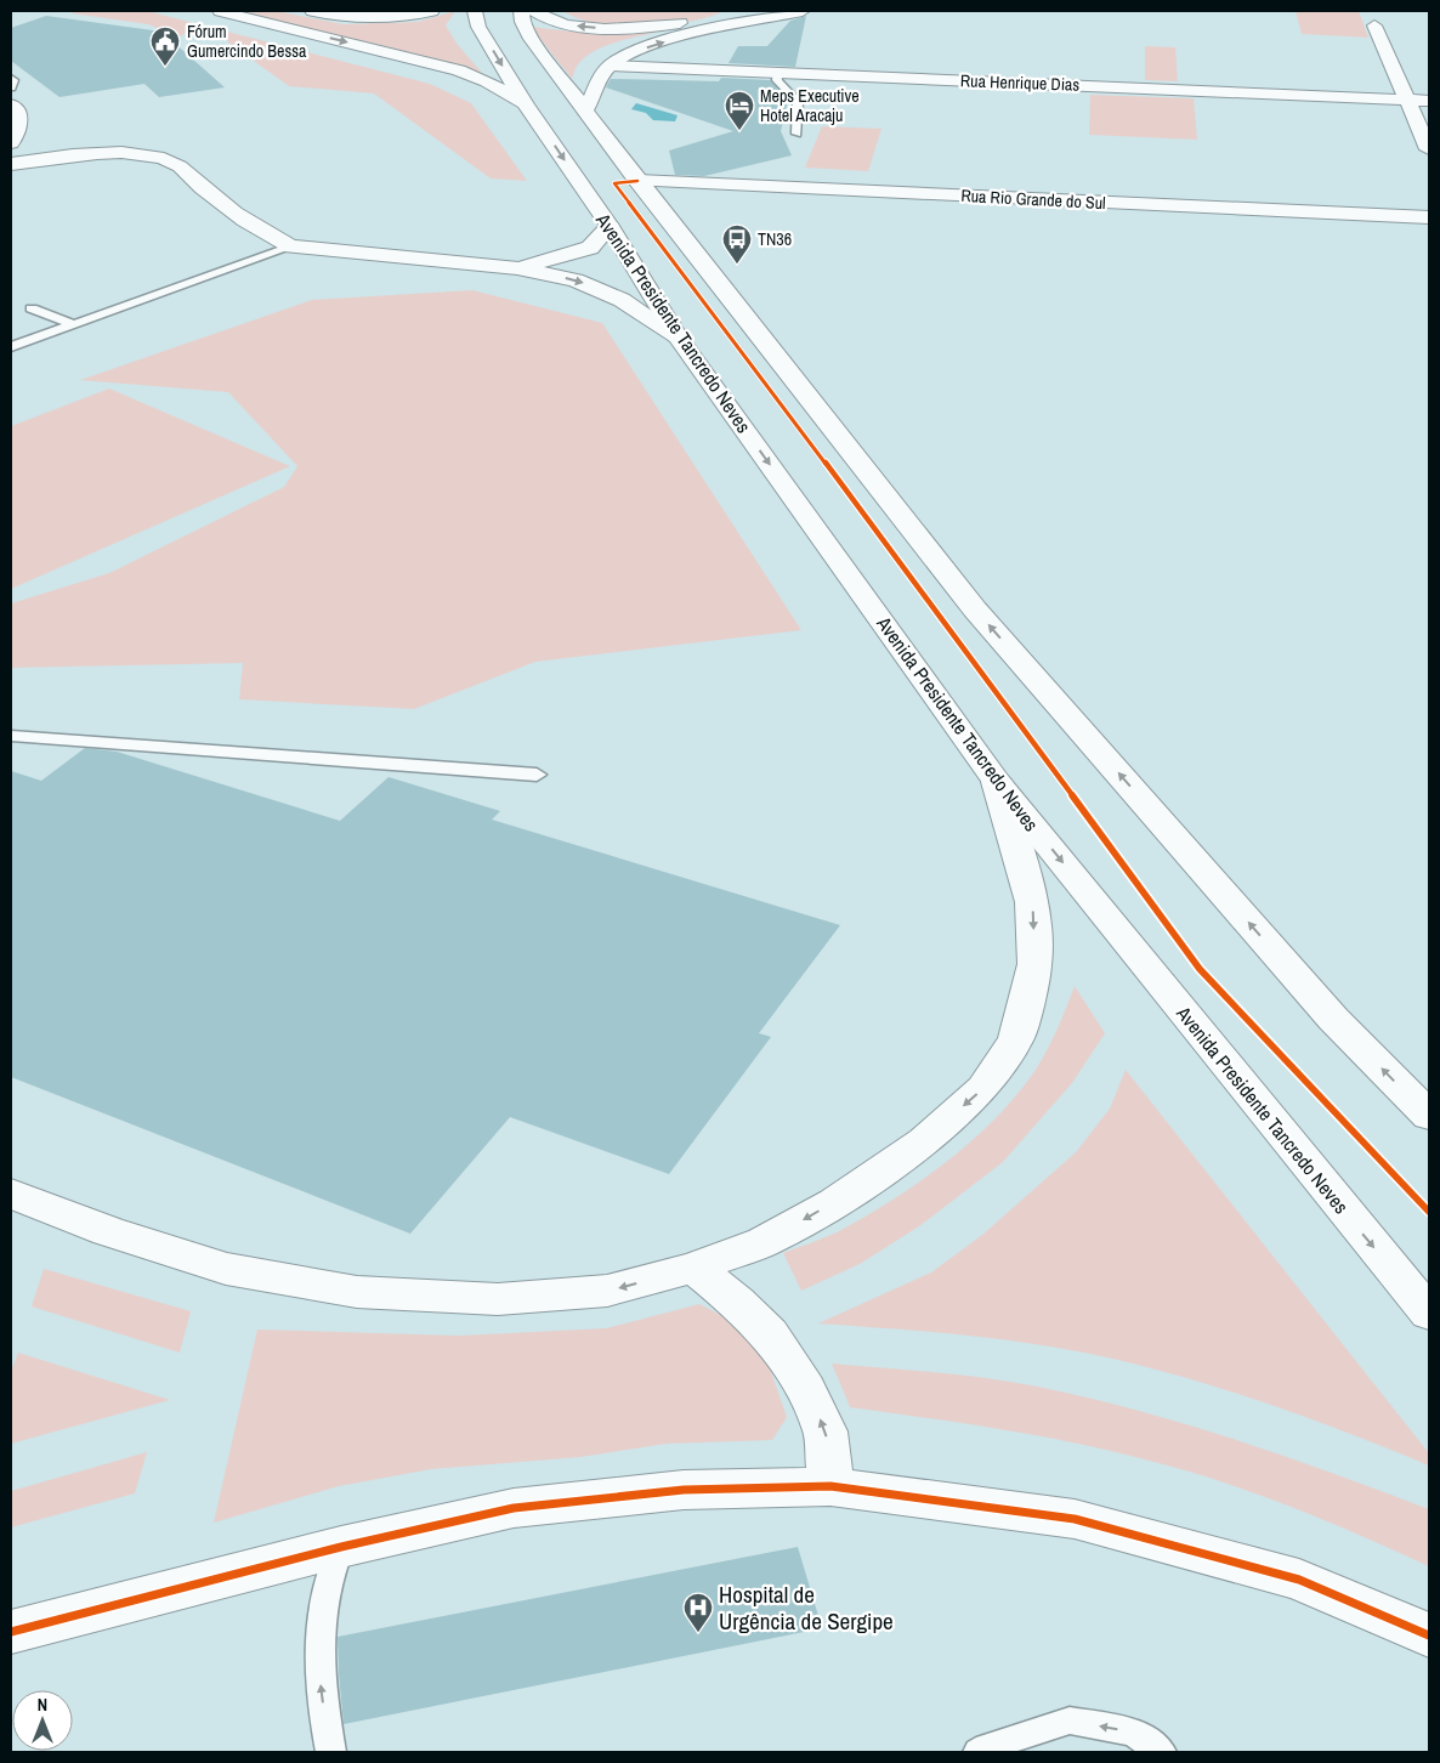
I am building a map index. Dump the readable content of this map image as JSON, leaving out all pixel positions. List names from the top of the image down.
{
  "streets": {
    "main road": ["Rua Henrique Dias", "Rua Rio Grande do Sul", "Avenida Presidente Tancredo Neves"]
  },
  "places": {
    "public building": ["Fórum Gumercindo Bessa"],
    "hotel": ["Meps Executive Hotel Aracaju"],
    "bus stop": ["TN36"],
    "hospital": ["Hospital de Urgência de Sergipe"]
  },
  "north": "top"
}
